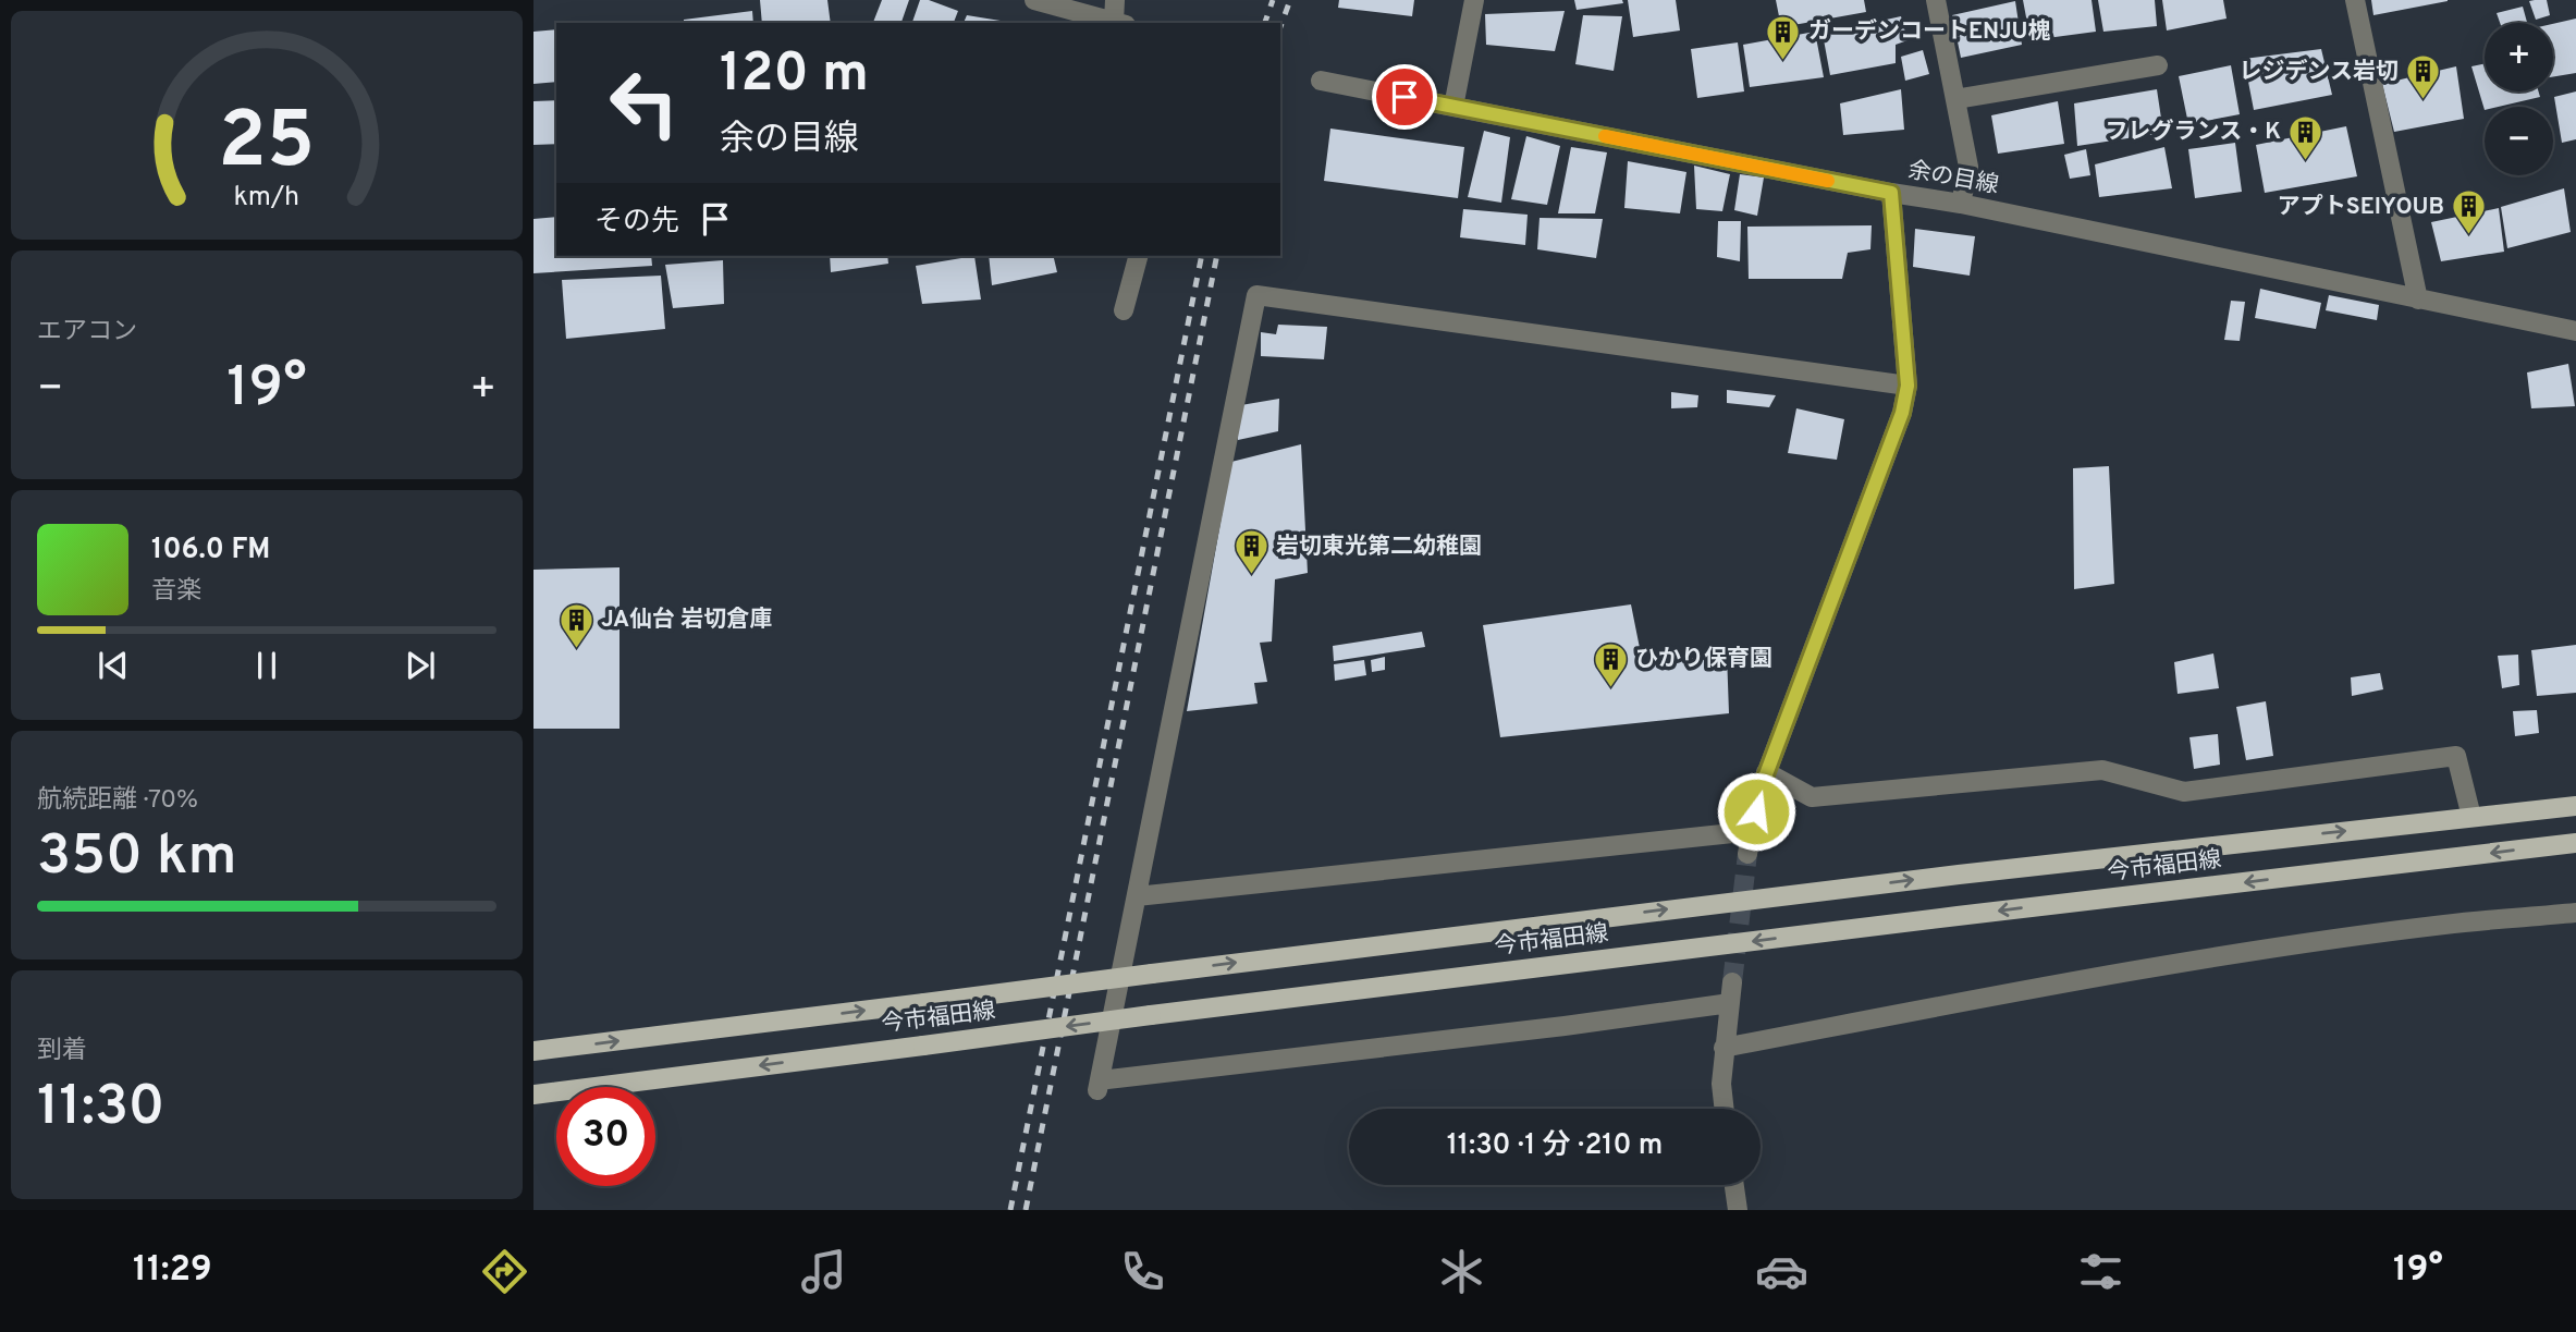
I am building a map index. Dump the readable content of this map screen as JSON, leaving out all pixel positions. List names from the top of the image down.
{
  "streets": {
    "main road": ["今市福田線"],
    "street": ["余の目線"]
  },
  "places": {
    "building": [
      "ガーデンコートENJU槐",
      "レジデンス岩切",
      "フレグランス・K",
      "アプトSEIYOUB",
      "岩切東光第二幼稚園",
      "JA仙台 岩切倉庫",
      "ひかり保育園"
    ]
  },
  "page": {
    "map_buttons": ["+", "−"],
    "turn": ["120 m", "余の目線"],
    "then": "その先",
    "tile": [
      "エアコン",
      ["航続距離 · 70%", "350 km"],
      ["到着", "11:30"]
    ],
    "heat": ["−", "19°", "+"],
    "song": ["106.0 FM", "音楽"],
    "limit": "30",
    "trip": "11:30 · 1 分 · 210 m",
    "tabs": ["11:29", "19°"],
    "gauge": ["25", "km/h"]
  }
}
